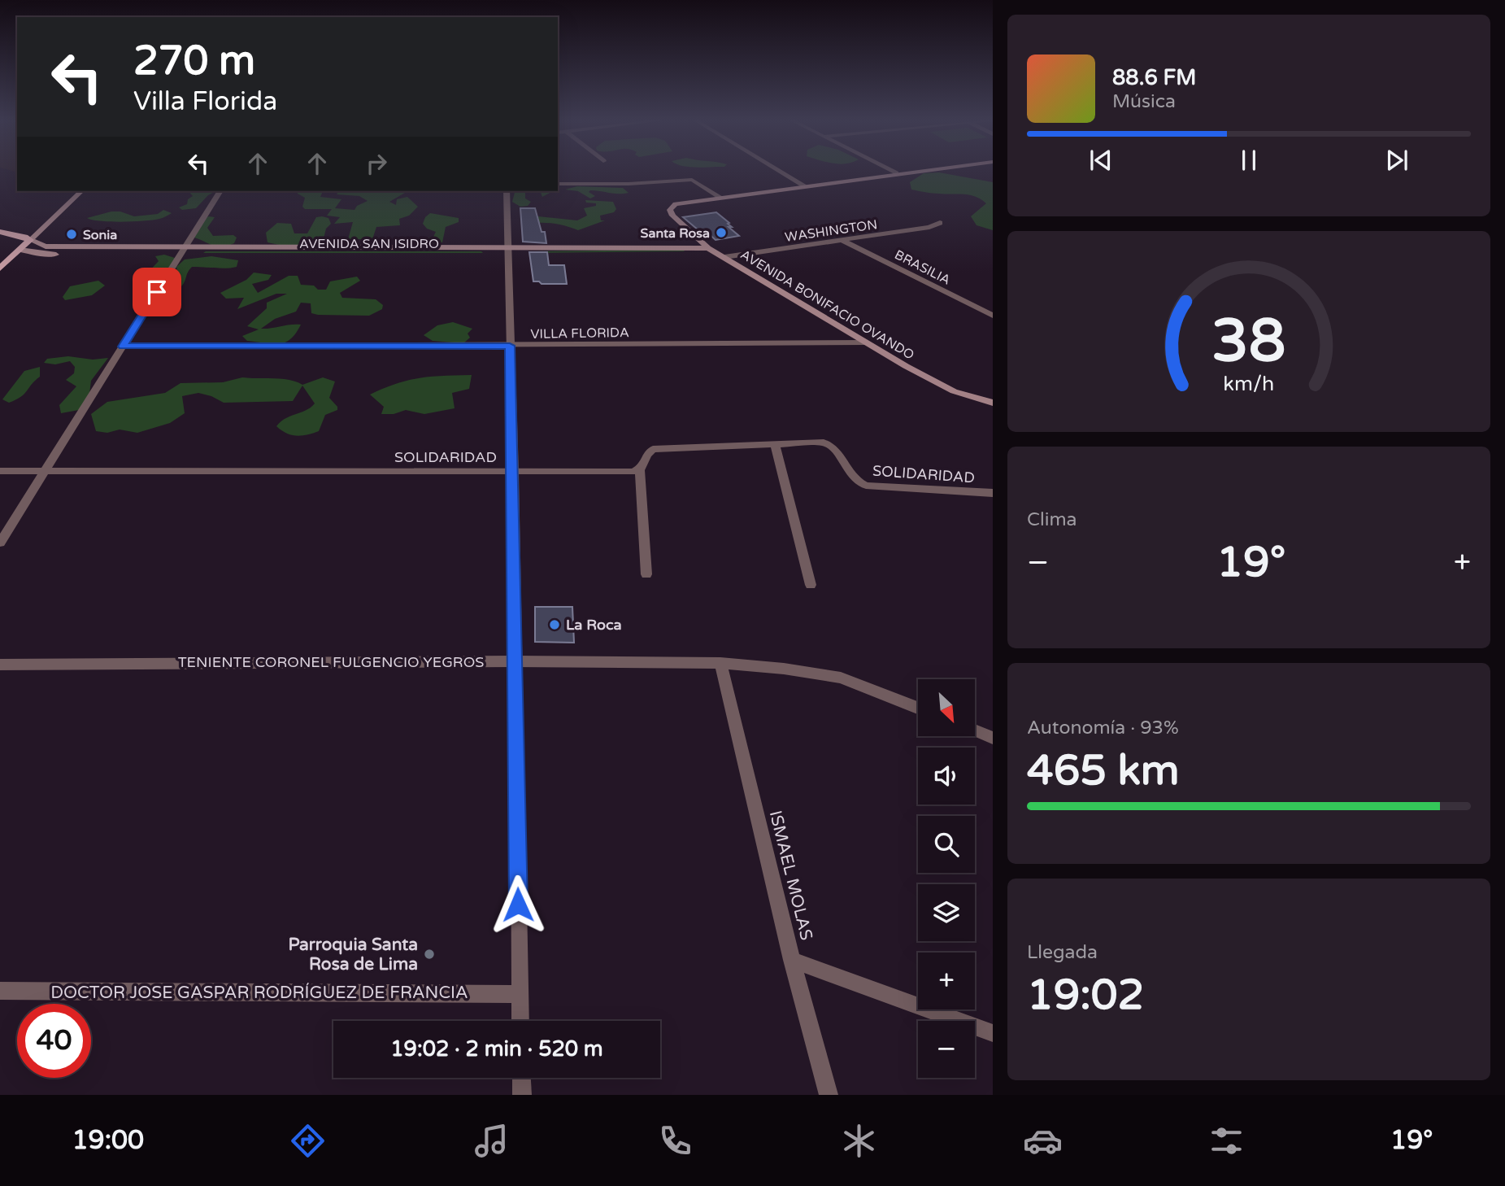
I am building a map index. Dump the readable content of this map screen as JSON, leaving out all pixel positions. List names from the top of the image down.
{
  "streets": {
    "main road": ["AVENIDA SAN ISIDRO", "AVENIDA BONIFACIO OVANDO"],
    "street": [
      "WASHINGTON",
      "BRASILIA",
      "VILLA FLORIDA",
      "SOLIDARIDAD",
      "TENIENTE CORONEL FULGENCIO YEGROS",
      "ISMAEL MOLAS",
      "DOCTOR JOSE GASPAR RODRÍGUEZ DE FRANCIA"
    ]
  },
  "crossings": [
    ["WASHINGTON", "AVENIDA SAN ISIDRO"],
    ["WASHINGTON", "BRASILIA"],
    ["WASHINGTON", "AVENIDA BONIFACIO OVANDO"],
    ["AVENIDA SAN ISIDRO", "AVENIDA BONIFACIO OVANDO"],
    ["AVENIDA BONIFACIO OVANDO", "VILLA FLORIDA"],
    ["TENIENTE CORONEL FULGENCIO YEGROS", "ISMAEL MOLAS"]
  ],
  "places": [
    "Santa Rosa",
    "Sonia",
    "La Roca",
    "Parroquia Santa Rosa de Lima"
  ],
  "north": "bottom right",
  "page": {
    "turn": ["270 m", "Villa Florida"],
    "song": ["88.6 FM", "Música"],
    "tile": [
      "Clima",
      ["Autonomía · 93%", "465 km"],
      ["Llegada", "19:02"]
    ],
    "heat": ["−", "19°", "+"],
    "map_buttons": ["+", "−"],
    "limit": "40",
    "trip": "19:02 · 2 min · 520 m",
    "tabs": ["19:00", "19°"],
    "gauge": ["38", "km/h"]
  }
}
